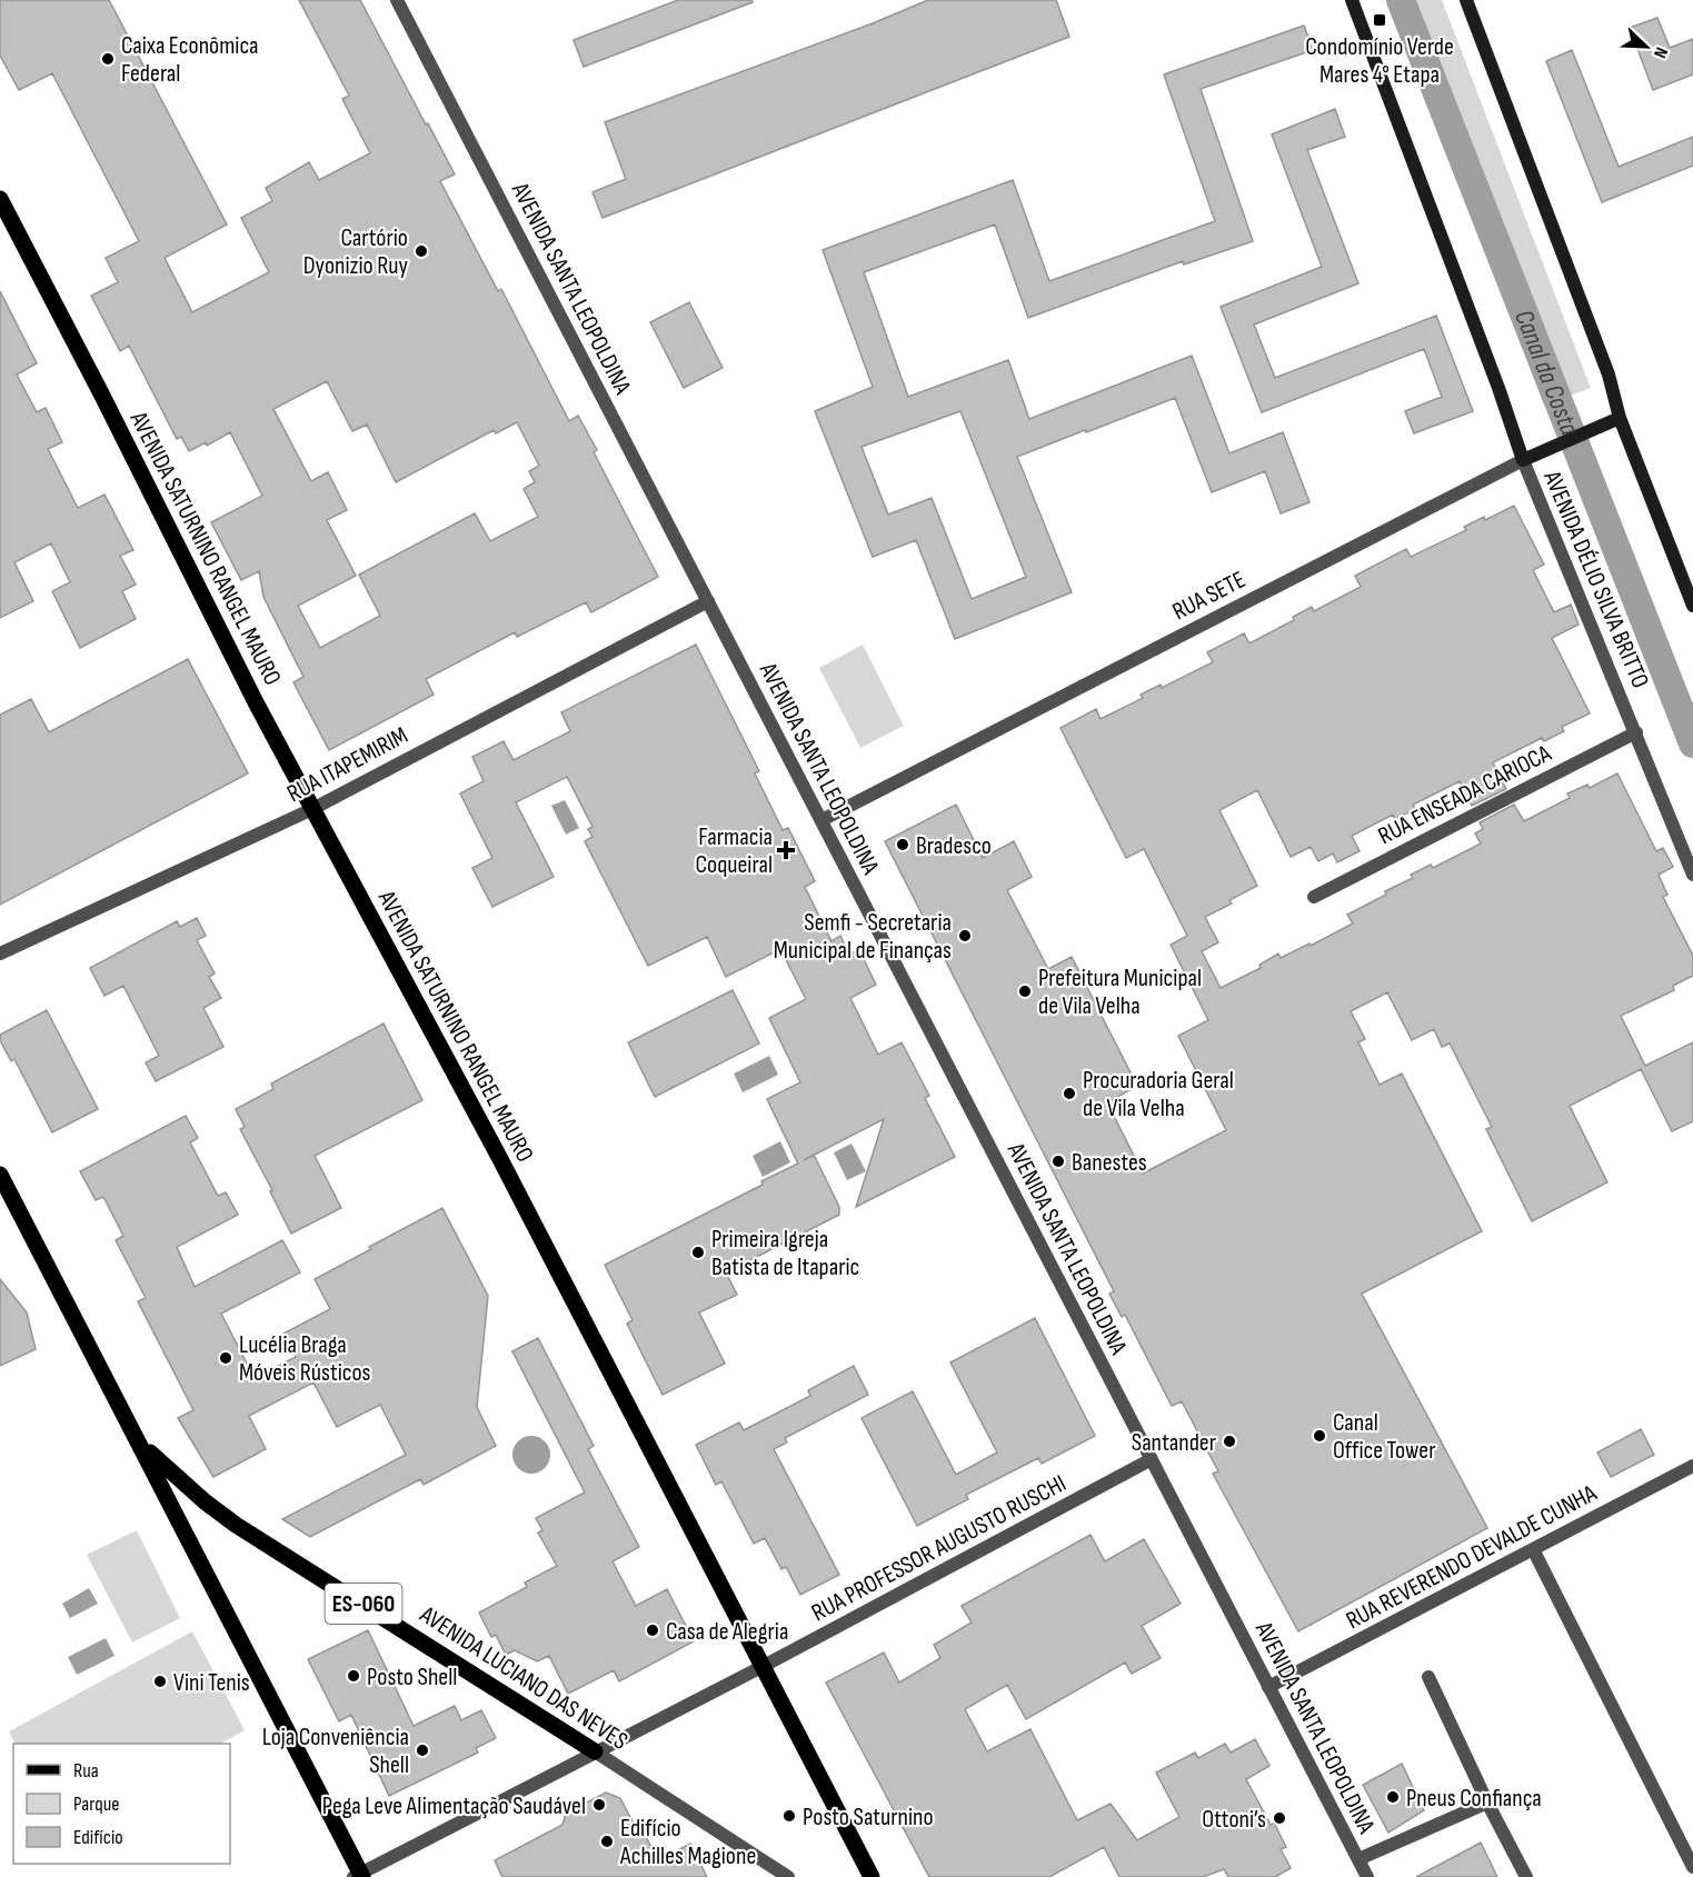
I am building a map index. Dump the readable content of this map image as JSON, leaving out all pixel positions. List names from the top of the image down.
{
  "streets": {
    "main road": [
      "AVENIDA SATURNINO RANGEL MAURO",
      "AVENIDA DÉLIO SILVA BRITTO",
      "RUA SETE",
      "ES-060",
      "AVENIDA LUCIANO DAS NEVES"
    ],
    "street": [
      "AVENIDA SANTA LEOPOLDINA",
      "RUA ITAPEMIRIM",
      "RUA ENSEADA CARIOCA",
      "RUA PROFESSOR AUGUSTO RUSCHI",
      "RUA REVERENDO DEVALDE CUNHA"
    ]
  },
  "crossings": [
    ["AVENIDA SANTA LEOPOLDINA", "RUA SETE"],
    ["AVENIDA SANTA LEOPOLDINA", "RUA ITAPEMIRIM"],
    ["AVENIDA SANTA LEOPOLDINA", "RUA PROFESSOR AUGUSTO RUSCHI"],
    ["AVENIDA SANTA LEOPOLDINA", "RUA REVERENDO DEVALDE CUNHA"],
    ["AVENIDA SATURNINO RANGEL MAURO", "RUA ITAPEMIRIM"],
    ["AVENIDA SATURNINO RANGEL MAURO", "RUA PROFESSOR AUGUSTO RUSCHI"],
    ["AVENIDA DÉLIO SILVA BRITTO", "RUA SETE"],
    ["AVENIDA DÉLIO SILVA BRITTO", "RUA ENSEADA CARIOCA"],
    ["RUA PROFESSOR AUGUSTO RUSCHI", "ES-060"],
    ["RUA PROFESSOR AUGUSTO RUSCHI", "AVENIDA LUCIANO DAS NEVES"],
    ["ES-060", "AVENIDA LUCIANO DAS NEVES"]
  ],
  "water": ["Canal da Costa"],
  "places": {
    "transit": ["Condomínio Verde Mares 4° Etapa"],
    "other": [
      "Caixa Econômica Federal",
      "Cartório Dyonizio Ruy",
      "Bradesco",
      "Semfi - Secretaria Municipal de Finanças",
      "Prefeitura Municipal de Vila Velha",
      "Procuradoria Geral de Vila Velha",
      "Banestes",
      "Primeira Igreja Batista de Itaparic",
      "Lucélia Braga Móveis Rústicos",
      "Canal Office Tower",
      "Santander",
      "Casa de Alegria",
      "Posto Shell",
      "Vini Tenis",
      "Loja Conveniência Shell",
      "Pneus Confiança",
      "Pega Leve Alimentação Saudável",
      "Posto Saturnino",
      "Ottoni’s",
      "Edifício Achilles Magione"
    ],
    "health": ["Farmacia Coqueiral"]
  },
  "legend": ["Rua", "Parque", "Edifício"],
  "north": "bottom right"
}
